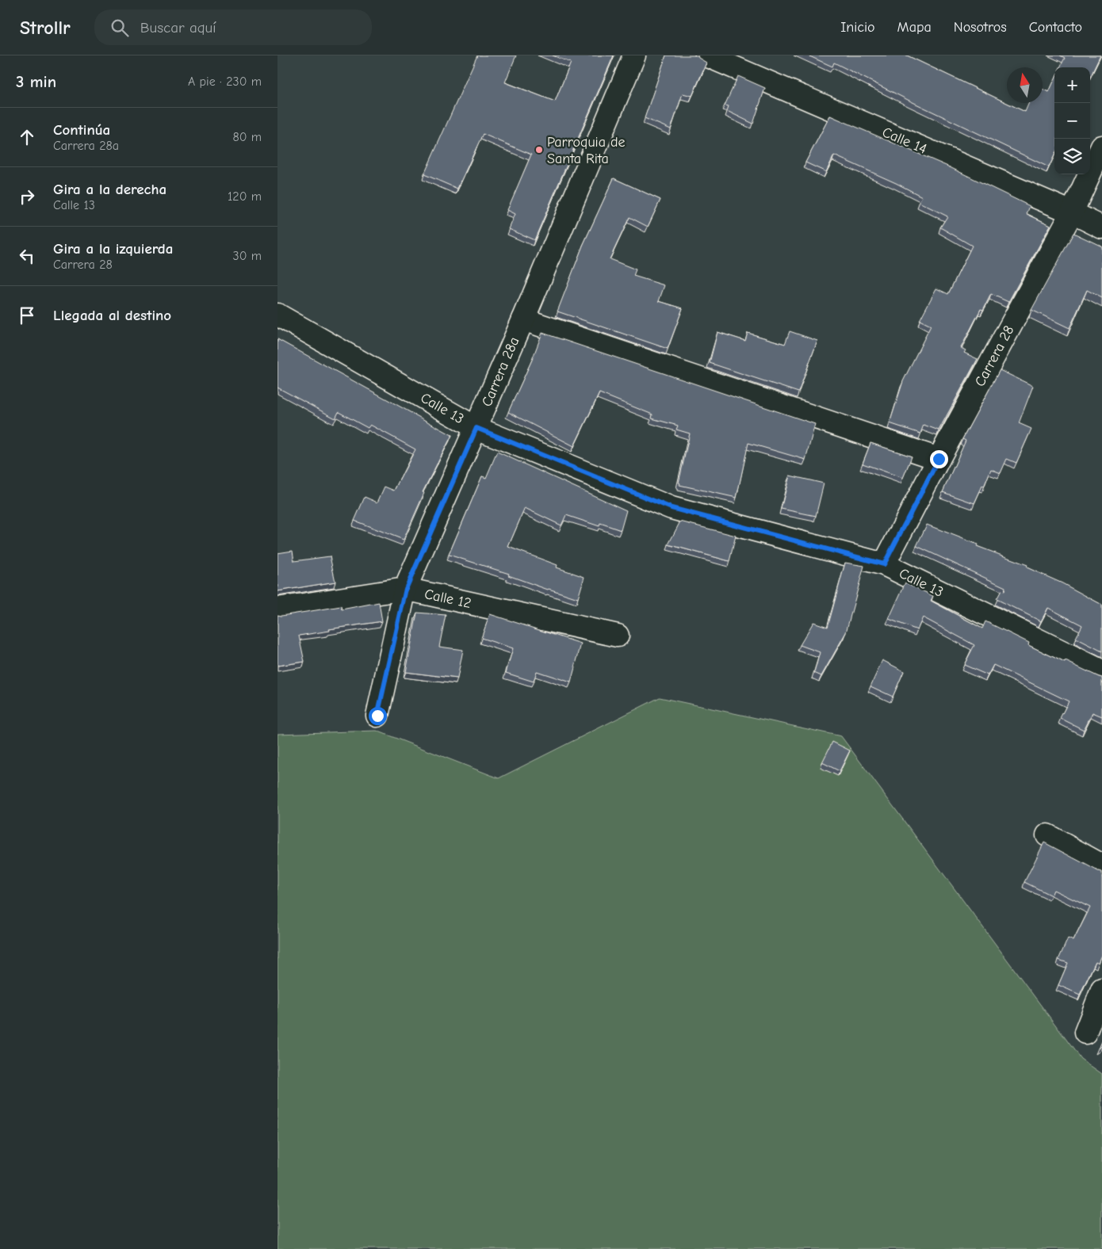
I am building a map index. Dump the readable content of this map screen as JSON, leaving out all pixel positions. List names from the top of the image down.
{
  "streets": {
    "street": [
      "Calle 14",
      "Carrera 28",
      "Carrera 28a",
      "Calle 13",
      "Calle 12"
    ]
  },
  "crossings": [
    ["Calle 14", "Carrera 28"],
    ["Carrera 28", "Calle 13"],
    ["Carrera 28a", "Calle 13"],
    ["Carrera 28a", "Calle 12"]
  ],
  "places": ["Parroquia de Santa Rita"],
  "north": "top",
  "page": {
    "header": "Strollr",
    "search": "Buscar aquí",
    "nav": [
      "Inicio",
      "Mapa",
      "Nosotros",
      "Contacto"
    ],
    "heading": ["3 min", "A pie · 230 m"],
    "map_buttons": ["+", "−"],
    "list": [
      ["Continúa", "Carrera 28a", "80 m"],
      ["Gira a la derecha", "Calle 13", "120 m"],
      ["Gira a la izquierda", "Carrera 28", "30 m"],
      "Llegada al destino"
    ]
  }
}
